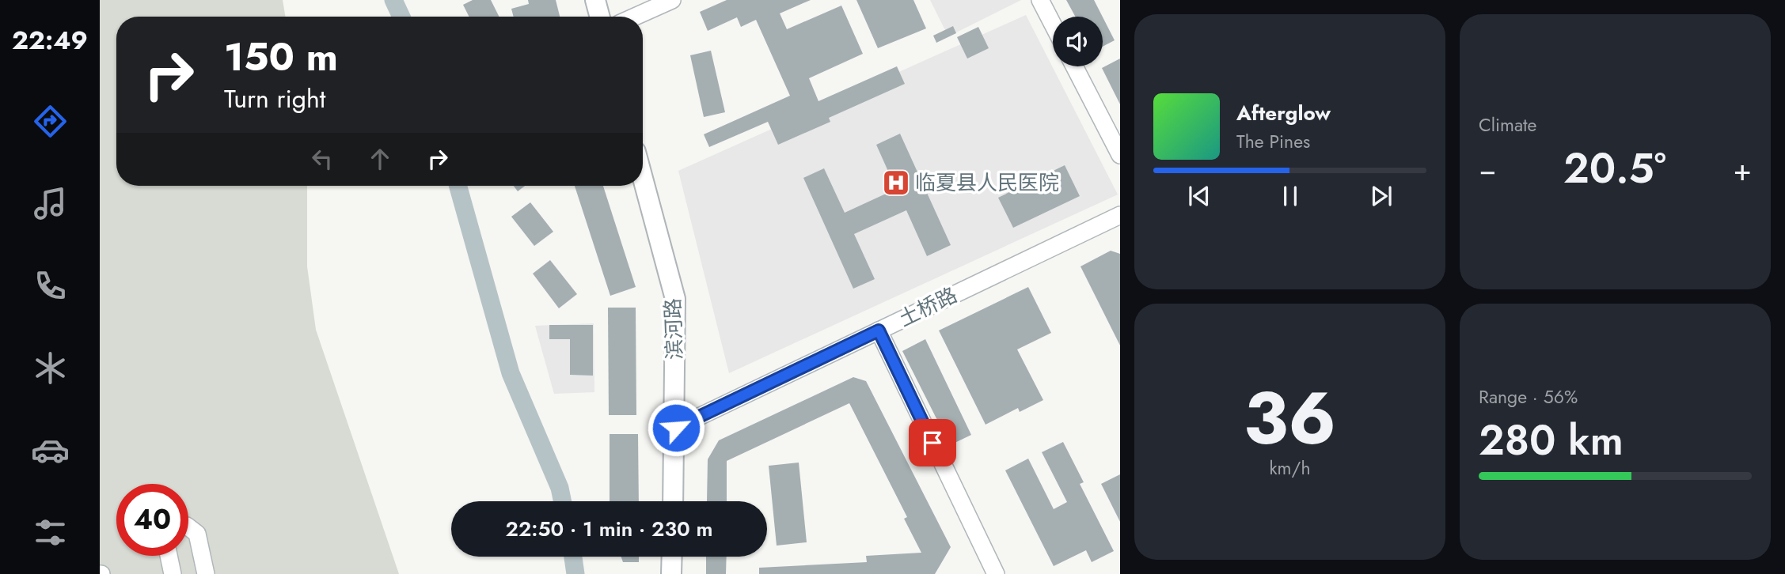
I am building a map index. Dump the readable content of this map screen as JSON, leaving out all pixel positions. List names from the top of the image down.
{
  "streets": {
    "main road": ["滨河路"],
    "street": ["土桥路"]
  },
  "crossings": [
    ["土桥路", "滨河路"]
  ],
  "places": {
    "hospital": ["临夏县人民医院"]
  },
  "page": {
    "tabs": "22:49",
    "tile": [
      "Climate",
      ["36", "km/h"],
      ["Range · 56%", "280 km"]
    ],
    "turn": ["150 m", "Turn right"],
    "song": ["Afterglow", "The Pines"],
    "heat": ["−", "20.5°", "+"],
    "limit": "40",
    "trip": "22:50 · 1 min · 230 m"
  }
}
